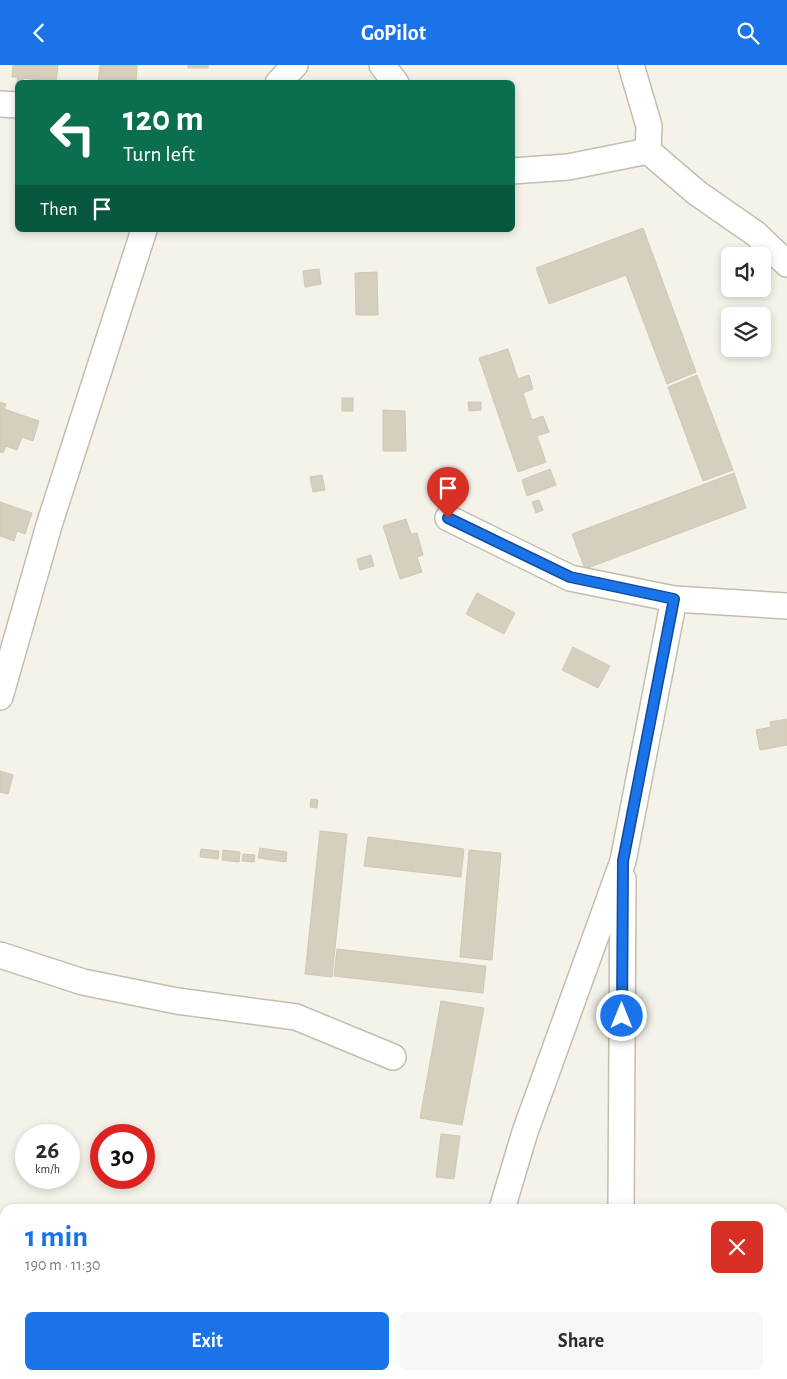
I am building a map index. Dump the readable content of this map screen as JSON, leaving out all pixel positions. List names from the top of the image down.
{
  "page": {
    "header": "GoPilot",
    "turn": ["120 m", "Turn left"],
    "then": "Then",
    "speed": "26 km/h",
    "limit": "30",
    "heading": ["1 min", "190 m · 11:30"],
    "buttons": ["Exit", "Share"]
  }
}
